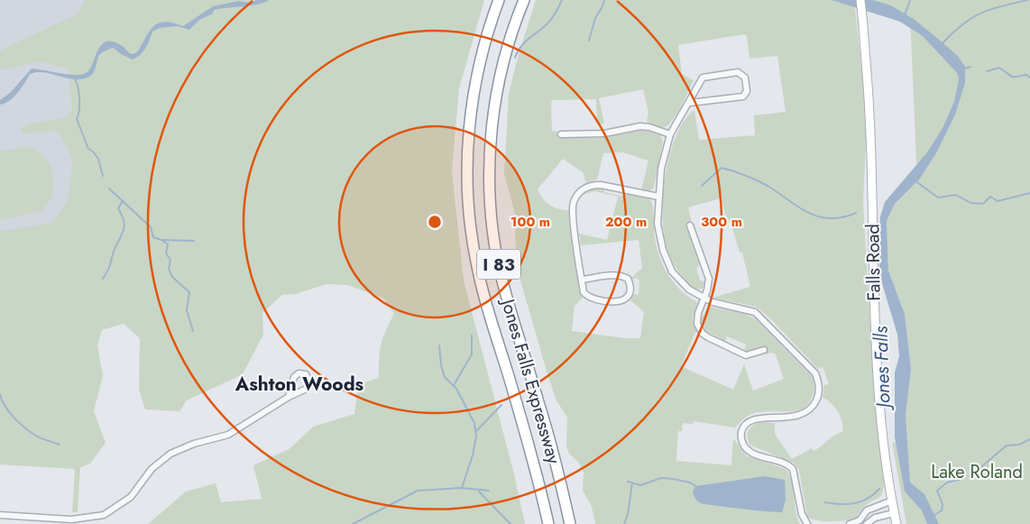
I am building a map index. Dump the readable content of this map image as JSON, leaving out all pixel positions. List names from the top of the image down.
{
  "streets": {
    "highway": ["I 83", "Jones Falls Expressway"],
    "main road": ["Falls Road"]
  },
  "districts": ["Ashton Woods"],
  "water": ["Jones Falls"],
  "parks": ["Lake Roland"],
  "rings": ["100 m", "200 m", "300 m"]
}
